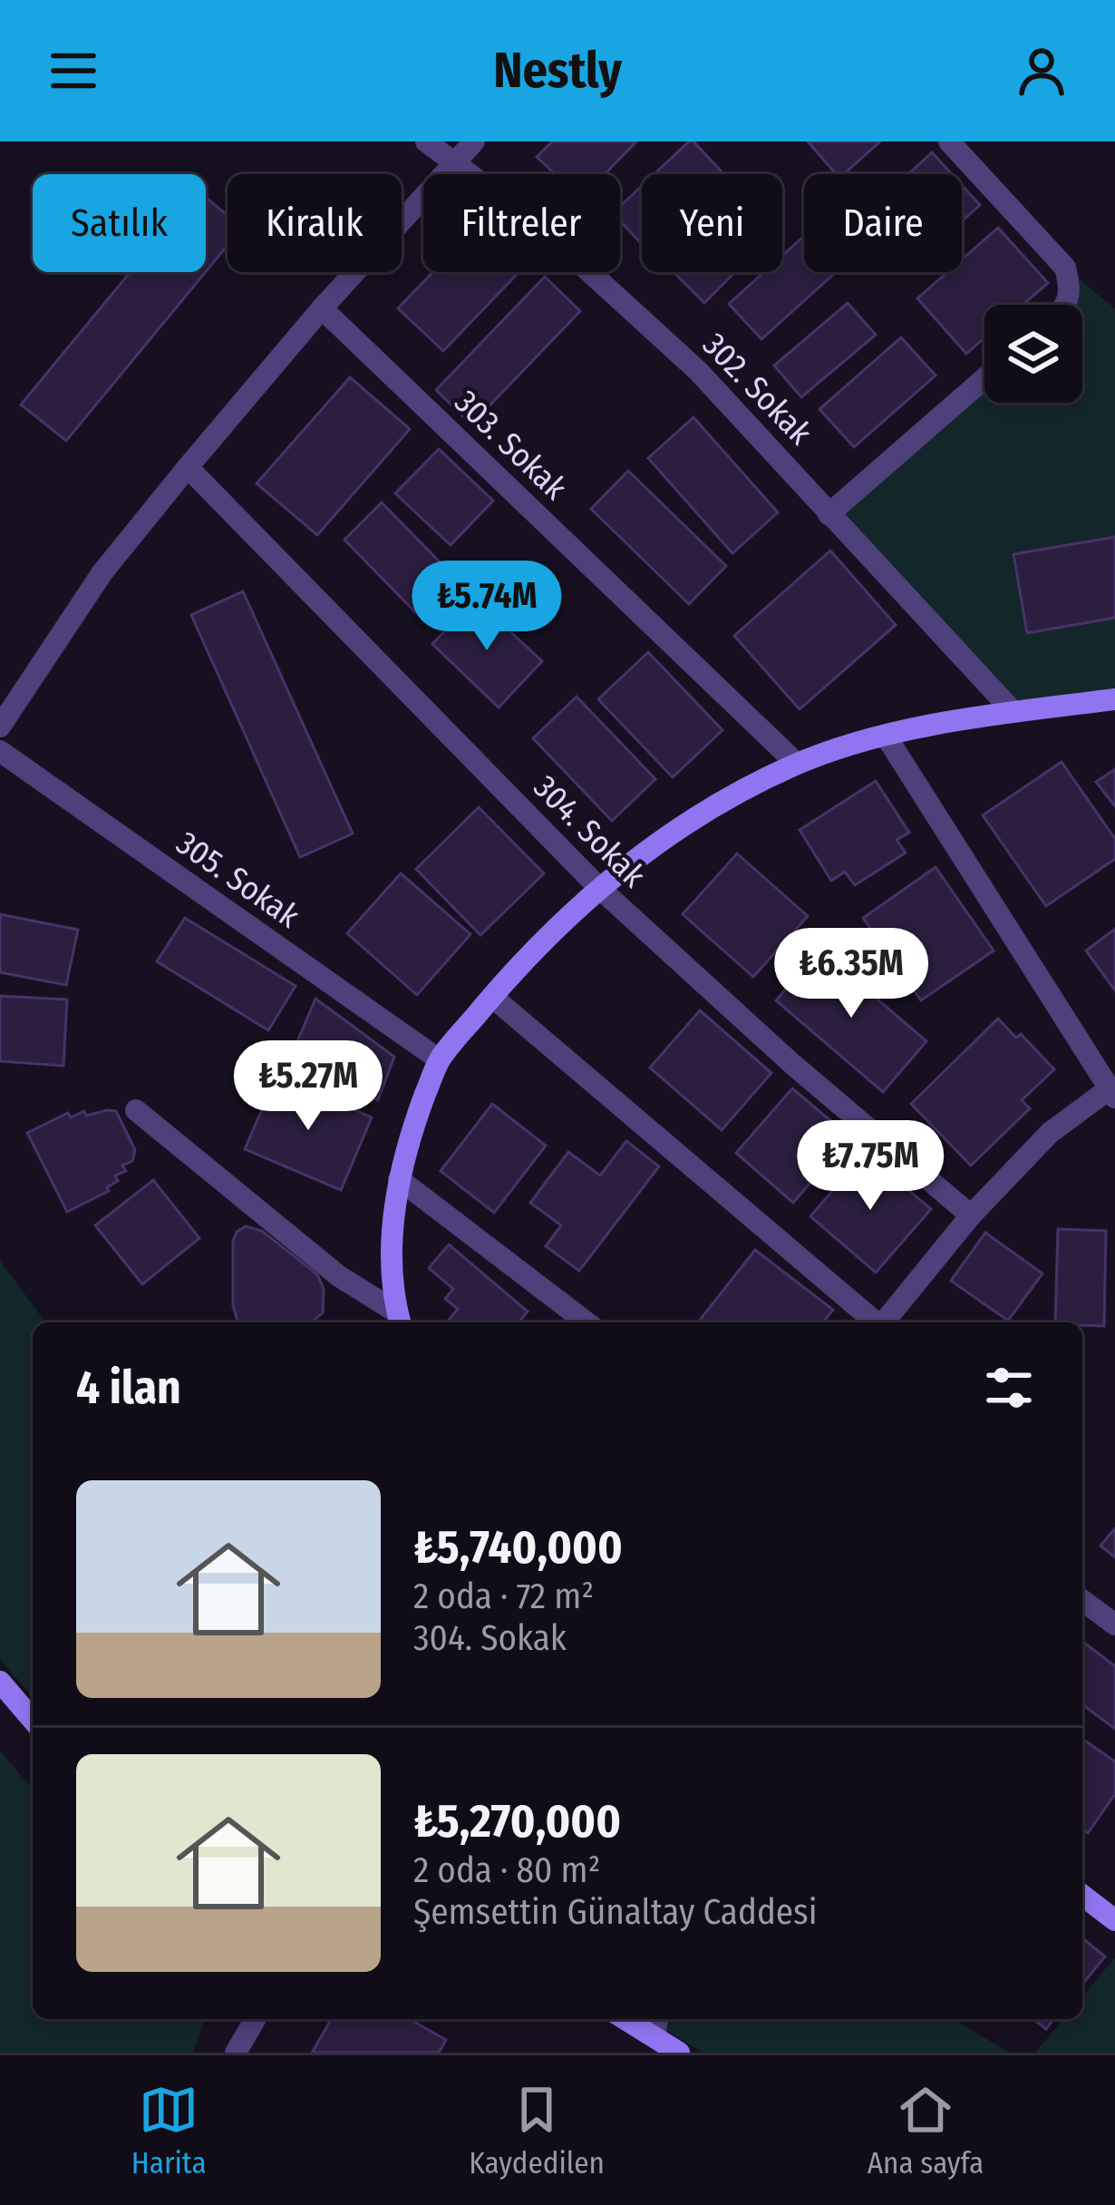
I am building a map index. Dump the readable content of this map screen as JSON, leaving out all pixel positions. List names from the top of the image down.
{
  "streets": {
    "street": [
      "302. Sokak",
      "303. Sokak",
      "304. Sokak",
      "305. Sokak"
    ]
  },
  "page": {
    "header": "Nestly",
    "chip": [
      "Satılık",
      "Kiralık",
      "Filtreler",
      "Yeni",
      "Daire"
    ],
    "price": [
      "₺5.74M",
      "₺6.35M",
      "₺5.27M",
      "₺7.75M"
    ],
    "heading": "4 ilan",
    "list": [
      {
        "name": "₺5,740,000",
        "note": "2 oda · 72 m² · 304. Sokak"
      },
      {
        "name": "₺5,270,000",
        "note": "2 oda · 80 m² · Şemsettin Günaltay Caddesi"
      }
    ],
    "tabs": ["Harita", "Kaydedilen", "Ana sayfa"]
  }
}
